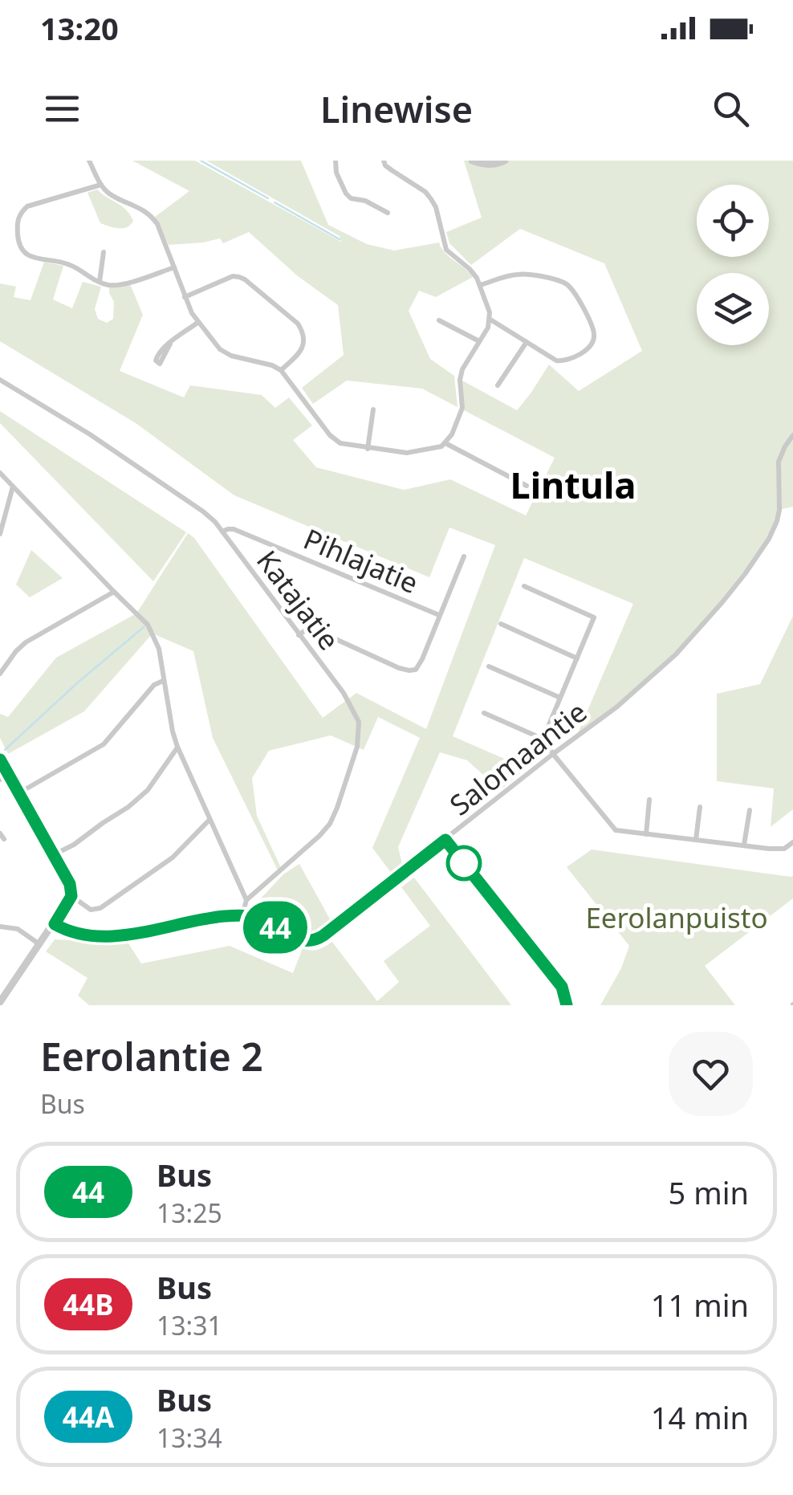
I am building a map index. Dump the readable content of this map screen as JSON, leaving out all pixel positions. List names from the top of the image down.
{
  "streets": {
    "street": ["Pihlajatie", "Katajatie", "Salomaantie"]
  },
  "crossings": [
    ["Pihlajatie", "Katajatie"]
  ],
  "districts": ["Lintula"],
  "parks": ["Eerolanpuisto"],
  "lines": ["bus line 44"],
  "page": {
    "status": "13:20",
    "header": "Linewise",
    "on_map": "44",
    "heading": ["Eerolantie 2", "Bus"],
    "list": [
      {
        "mark": "44",
        "name": "Bus",
        "note": "13:25",
        "value": "5 min"
      },
      {
        "mark": "44B",
        "name": "Bus",
        "note": "13:31",
        "value": "11 min"
      },
      {
        "mark": "44A",
        "name": "Bus",
        "note": "13:34",
        "value": "14 min"
      }
    ]
  }
}
